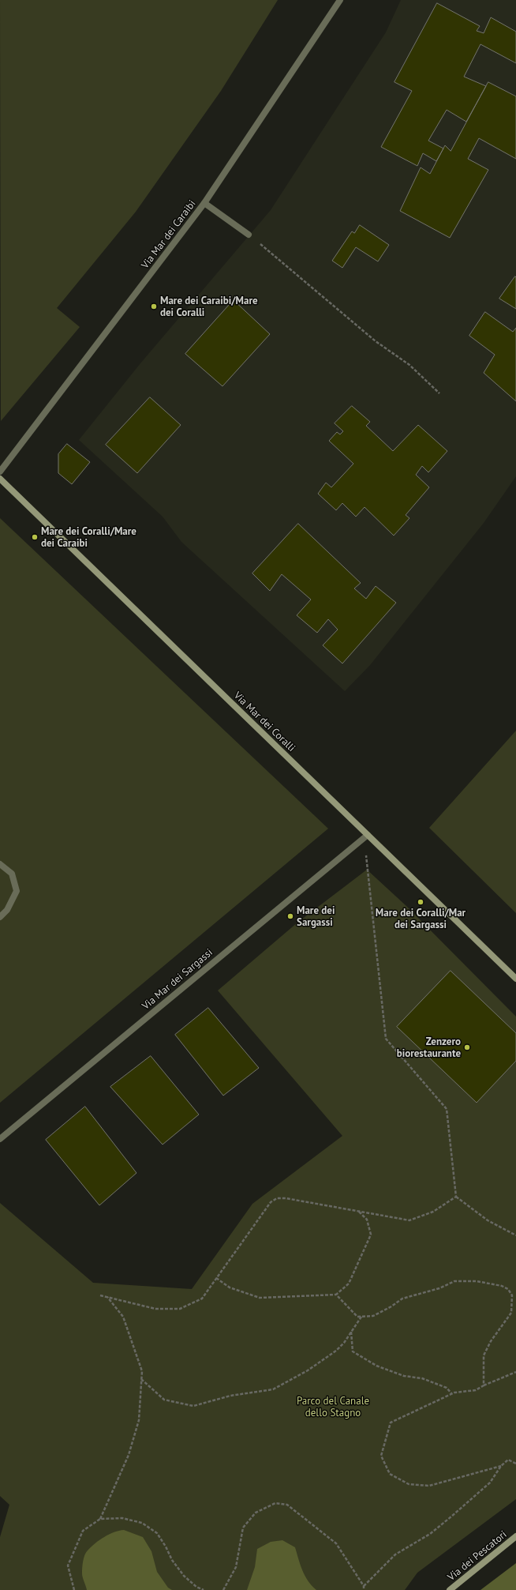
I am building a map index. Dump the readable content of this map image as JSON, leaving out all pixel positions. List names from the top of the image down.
{
  "streets": {
    "street": [
      "Via Mar dei Caraibi",
      "Via Mar dei Coralli",
      "Via Mar dei Sargassi",
      "Via dei Pescatori"
    ]
  },
  "crossings": [
    ["Via Mar dei Coralli", "Via Mar dei Sargassi"]
  ],
  "parks": ["Parco del Canale dello Stagno"],
  "places": [
    "Mare dei Caraibi/Mare dei Coralli",
    "Mare dei Coralli/Mare dei Caraibi",
    "Mare dei Coralli/Mar dei Sargassi",
    "Mare dei Sargassi",
    "Zenzero biorestaurante"
  ]
}
